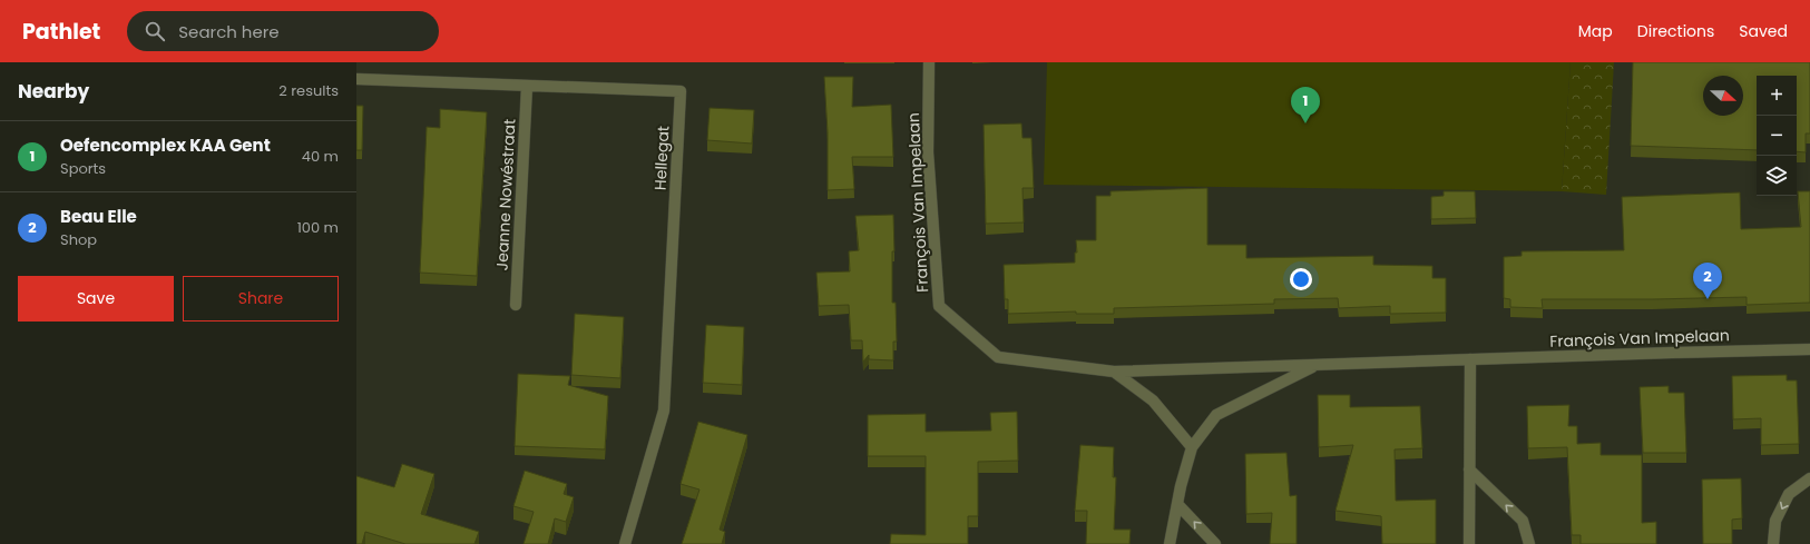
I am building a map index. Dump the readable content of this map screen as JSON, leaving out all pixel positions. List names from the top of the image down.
{
  "streets": {
    "street": ["Hellegat", "Jeanne Nowéstraat", "François Van Impelaan"]
  },
  "crossings": [
    ["Hellegat", "Jeanne Nowéstraat"]
  ],
  "north": "right",
  "page": {
    "header": "Pathlet",
    "search": "Search here",
    "nav": ["Map", "Directions", "Saved"],
    "heading": ["Nearby", "2 results"],
    "map_buttons": ["+", "−"],
    "pins": ["1", "2"],
    "list": [
      {
        "mark": "1",
        "name": "Oefencomplex KAA Gent",
        "note": "Sports",
        "value": "40 m"
      },
      {
        "mark": "2",
        "name": "Beau Elle",
        "note": "Shop",
        "value": "100 m"
      }
    ],
    "buttons": ["Save", "Share"]
  }
}
